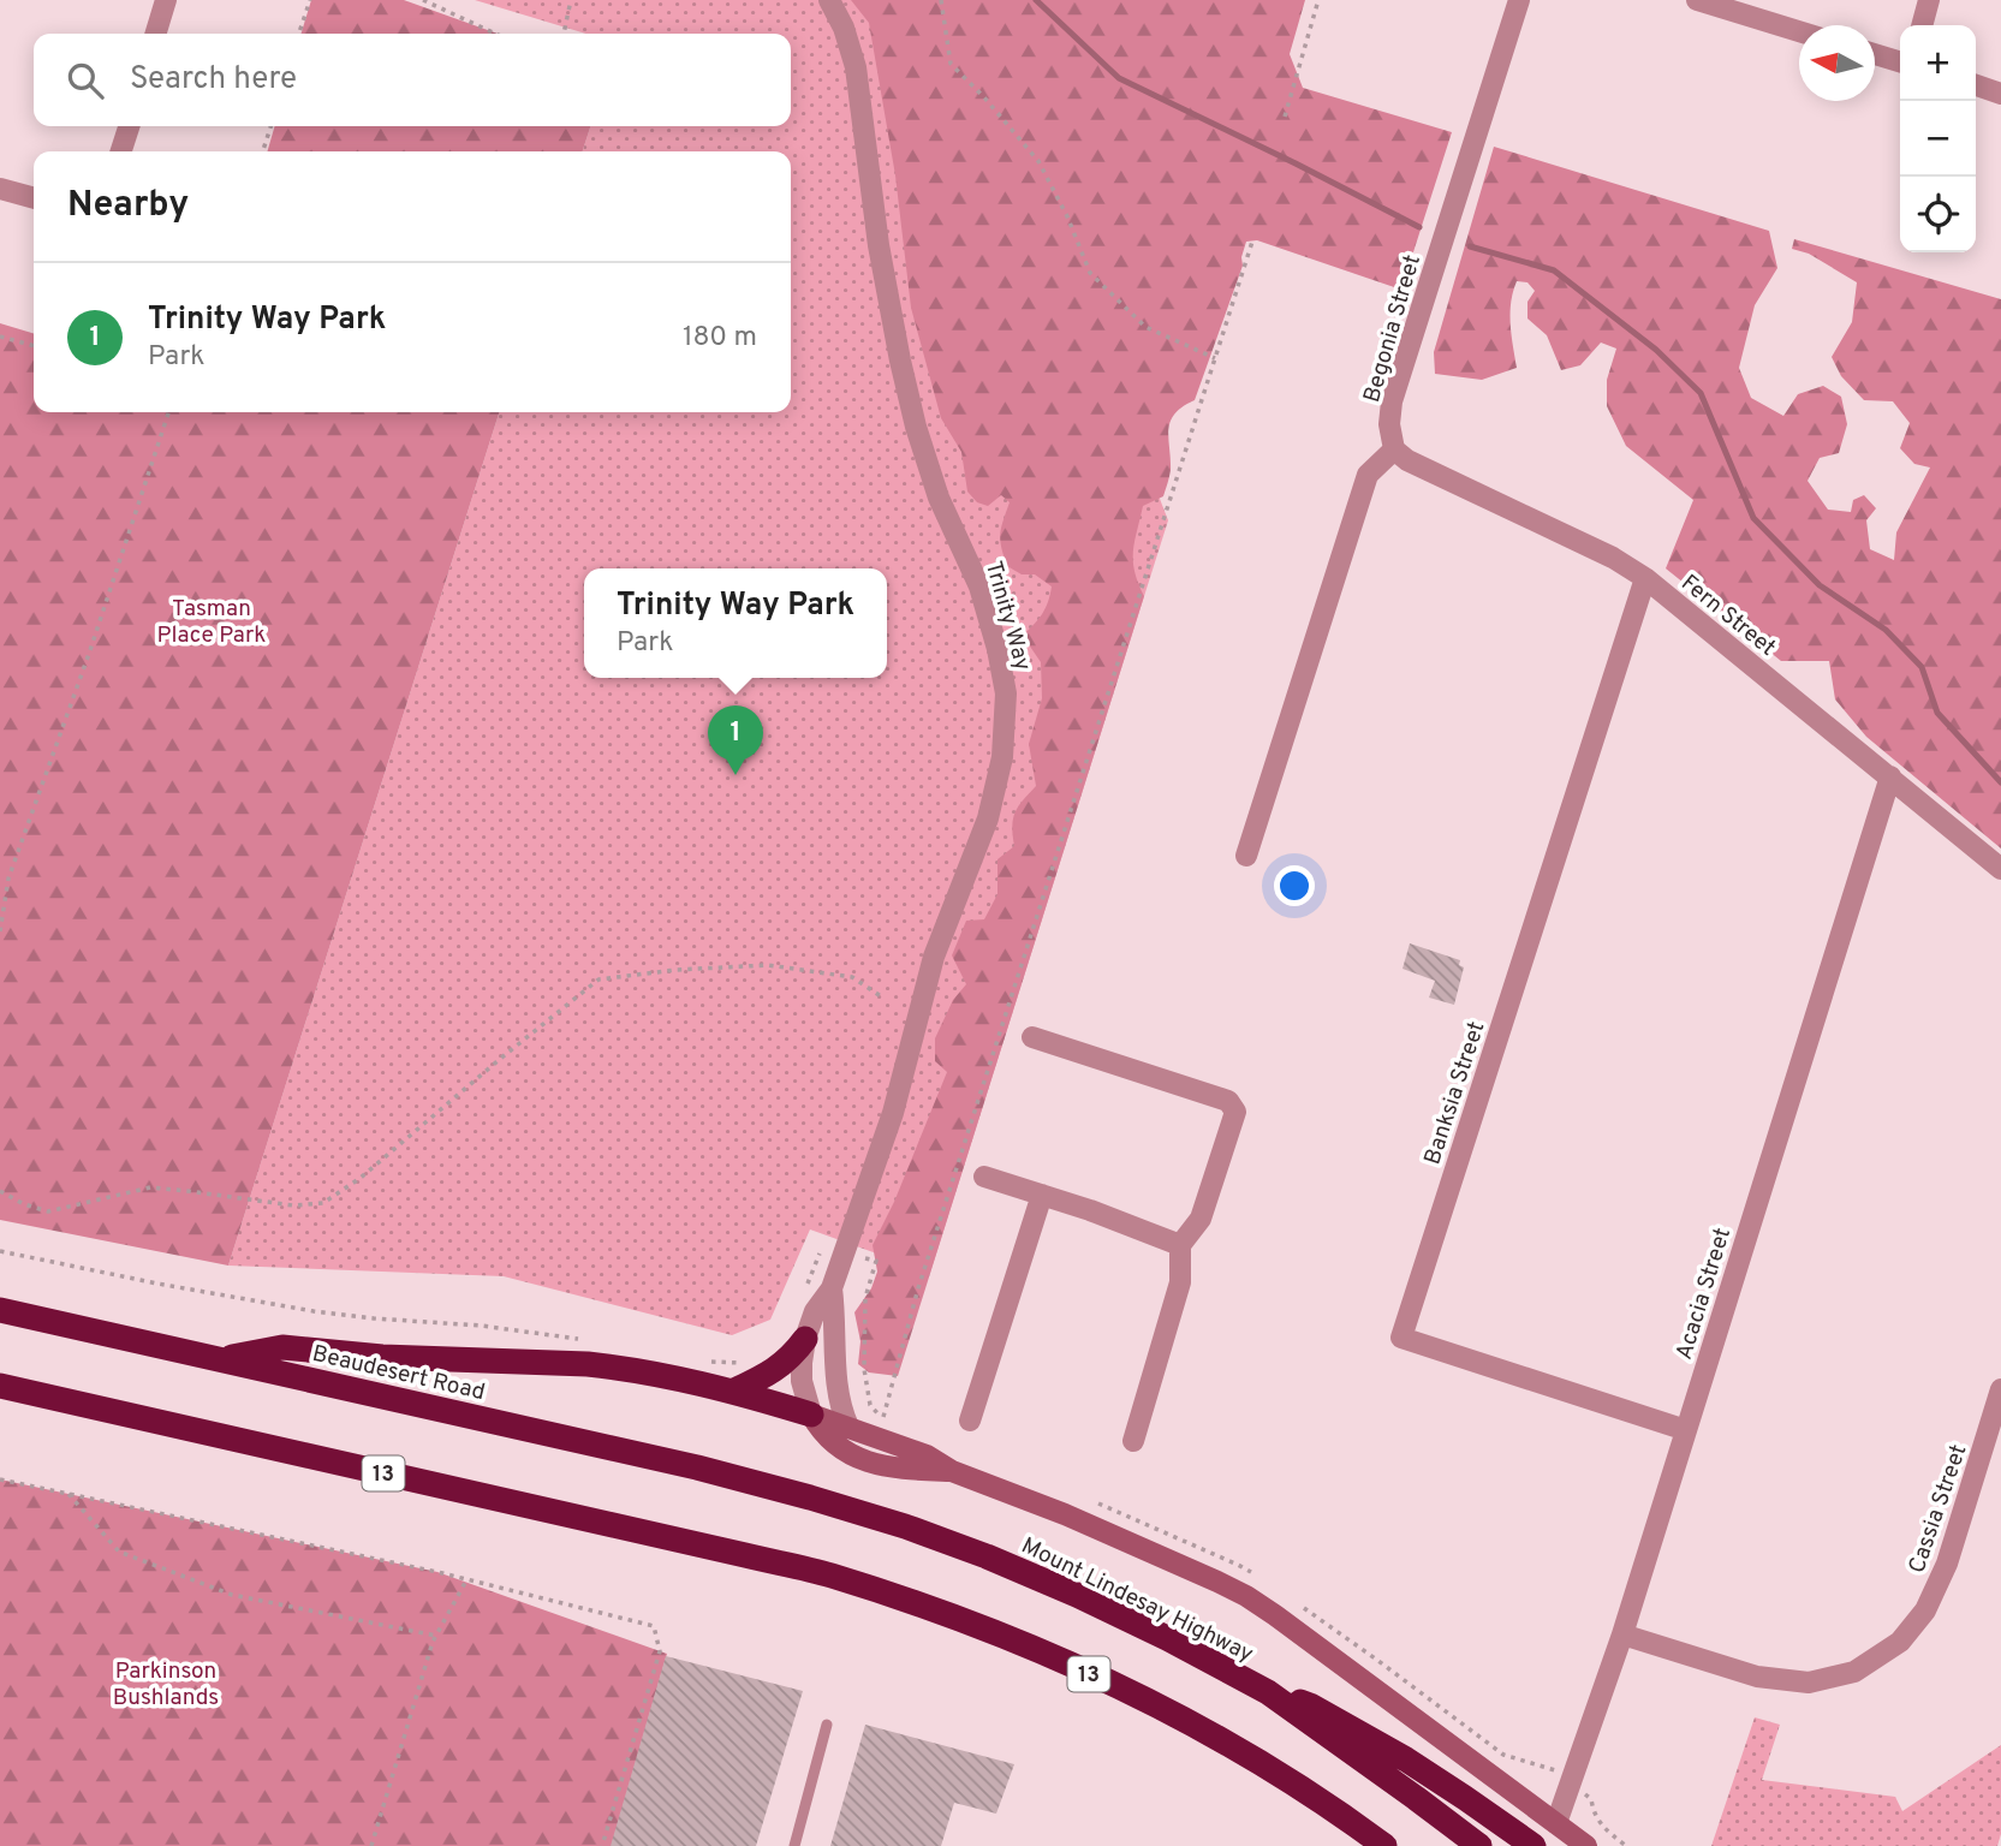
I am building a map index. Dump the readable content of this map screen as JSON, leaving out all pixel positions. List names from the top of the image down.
{
  "streets": {
    "highway": ["Beaudesert Road", "13", "Mount Lindesay Highway"],
    "street": [
      "Begonia Street",
      "Fern Street",
      "Trinity Way",
      "Banksia Street",
      "Acacia Street",
      "Cassia Street"
    ]
  },
  "crossings": [
    ["Begonia Street", "Fern Street"],
    ["Fern Street", "Banksia Street"],
    ["Fern Street", "Acacia Street"],
    ["Trinity Way", "Mount Lindesay Highway"],
    ["Banksia Street", "Acacia Street"],
    ["Acacia Street", "Cassia Street"],
    ["Acacia Street", "Mount Lindesay Highway"],
    ["Beaudesert Road", "Mount Lindesay Highway"]
  ],
  "parks": ["Tasman Place Park", "Parkinson Bushlands"],
  "north": "left",
  "page": {
    "map_buttons": ["+", "−"],
    "search": "Search here",
    "heading": "Nearby",
    "list": [
      {
        "mark": "1",
        "name": "Trinity Way Park",
        "note": "Park",
        "value": "180 m"
      }
    ],
    "popup": ["Trinity Way Park", "Park"],
    "pins": "1"
  }
}
